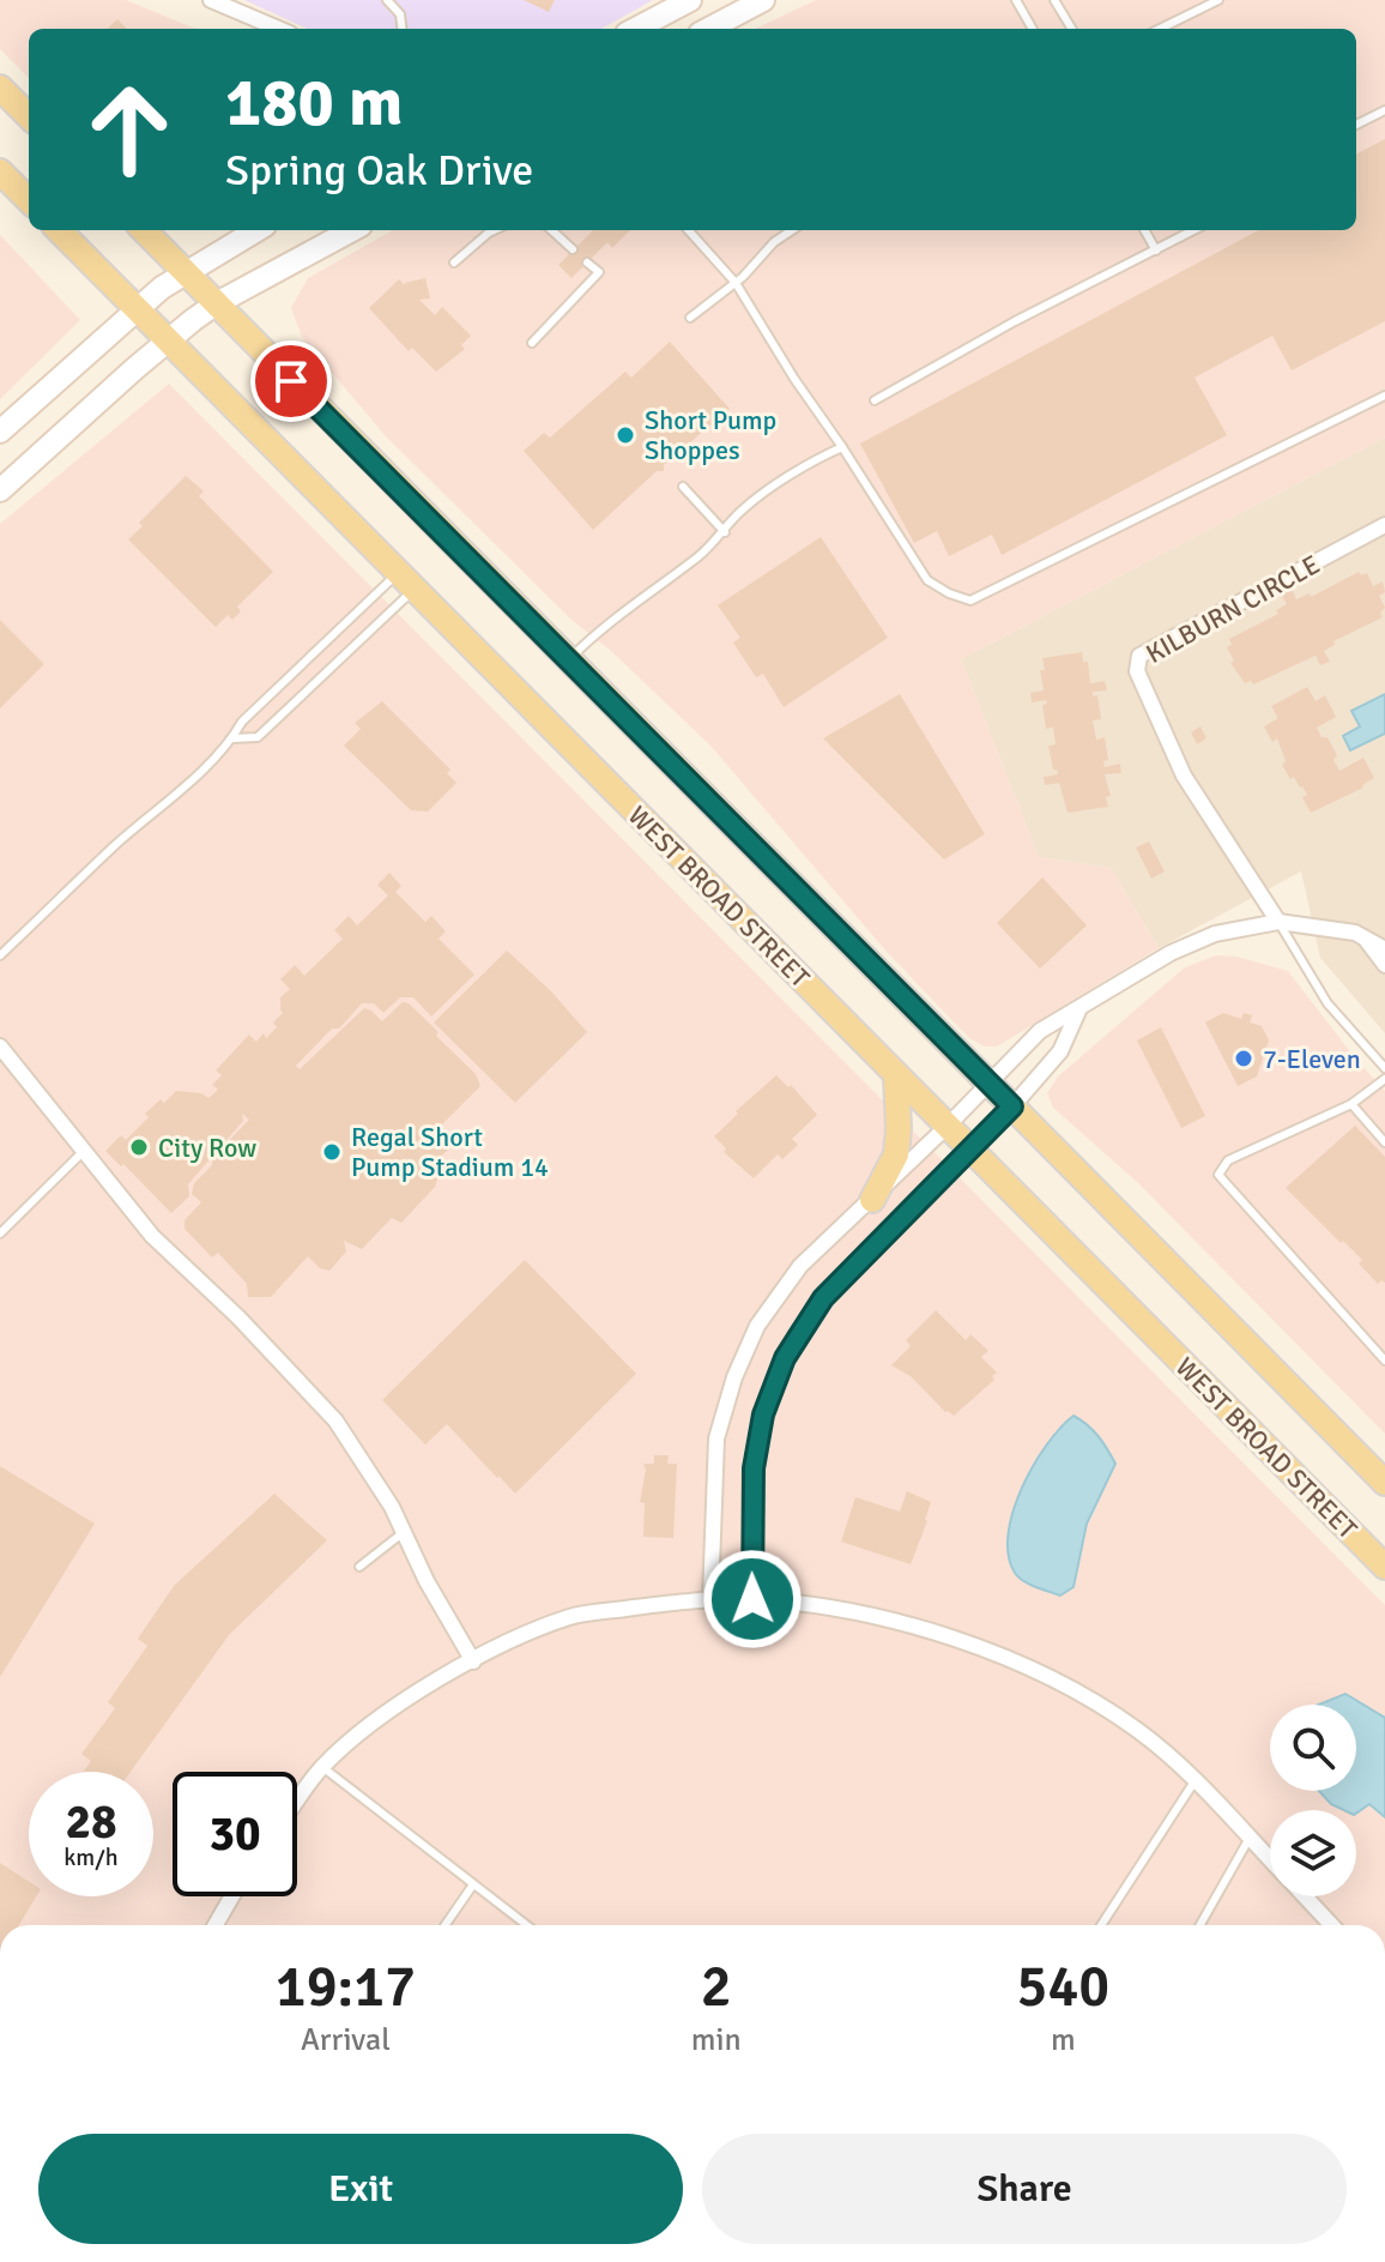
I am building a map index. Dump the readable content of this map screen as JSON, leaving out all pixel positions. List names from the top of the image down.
{
  "streets": {
    "main road": ["WEST BROAD STREET"],
    "street": ["KILBURN CIRCLE"]
  },
  "places": [
    "Short Pump Shoppes",
    "7-Eleven",
    "City Row",
    "Regal Short Pump Stadium 14"
  ],
  "page": {
    "turn": ["180 m", "Spring Oak Drive"],
    "speed": "28 km/h",
    "limit": "30",
    "eta": [
      "19:17",
      "Arrival",
      "2",
      "min",
      "540",
      "m"
    ],
    "buttons": ["Exit", "Share"]
  }
}
